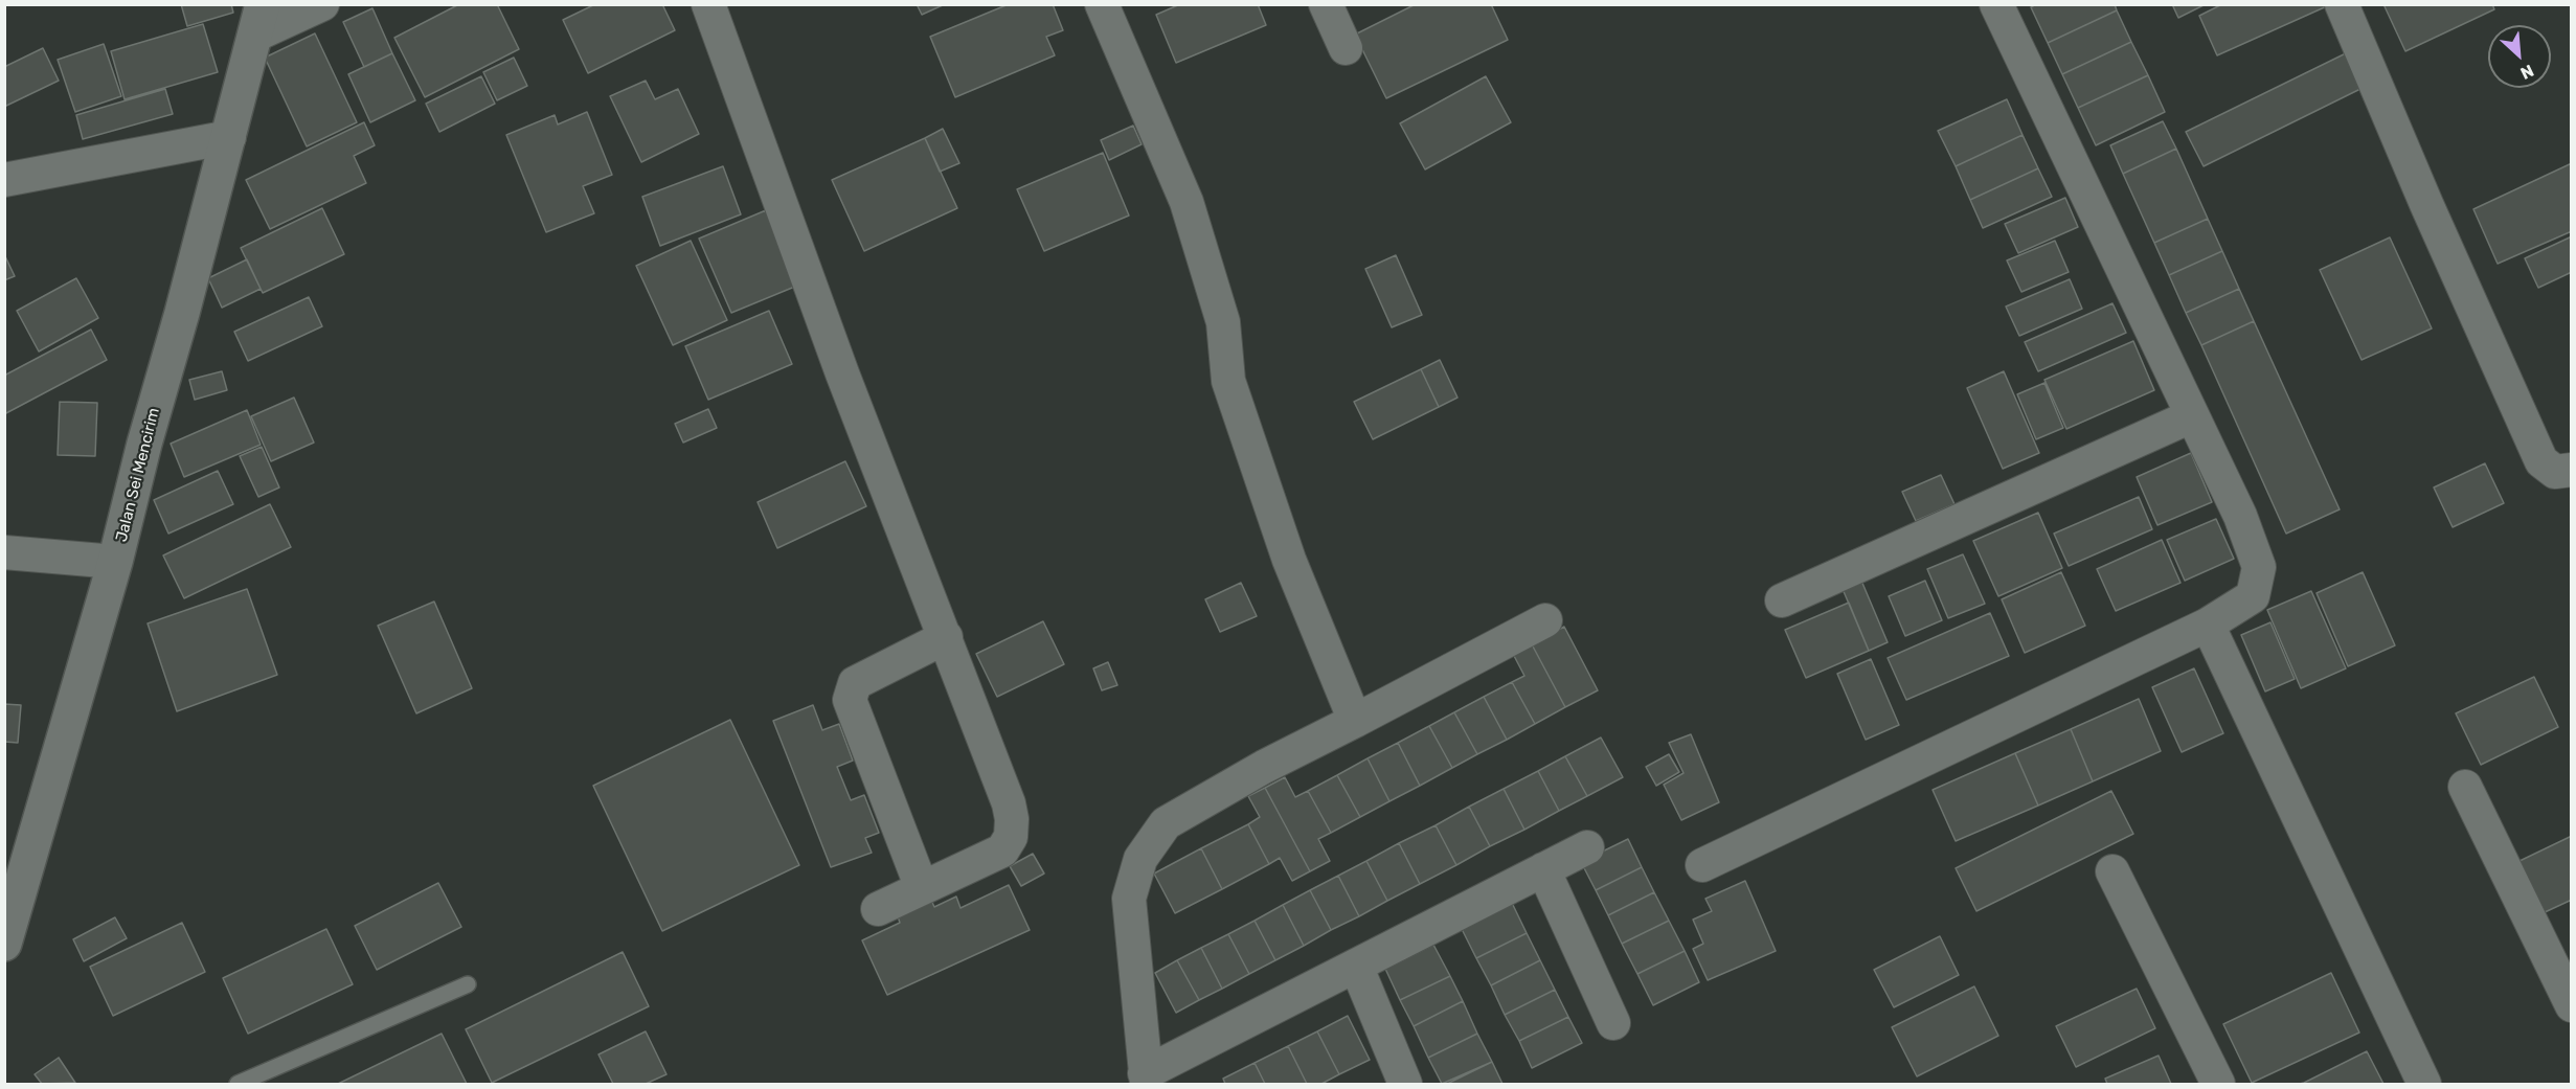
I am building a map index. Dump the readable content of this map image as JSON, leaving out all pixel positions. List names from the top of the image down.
{
  "streets": {
    "street": ["Jalan Sei Mencirim"]
  },
  "north": "bottom right"
}
